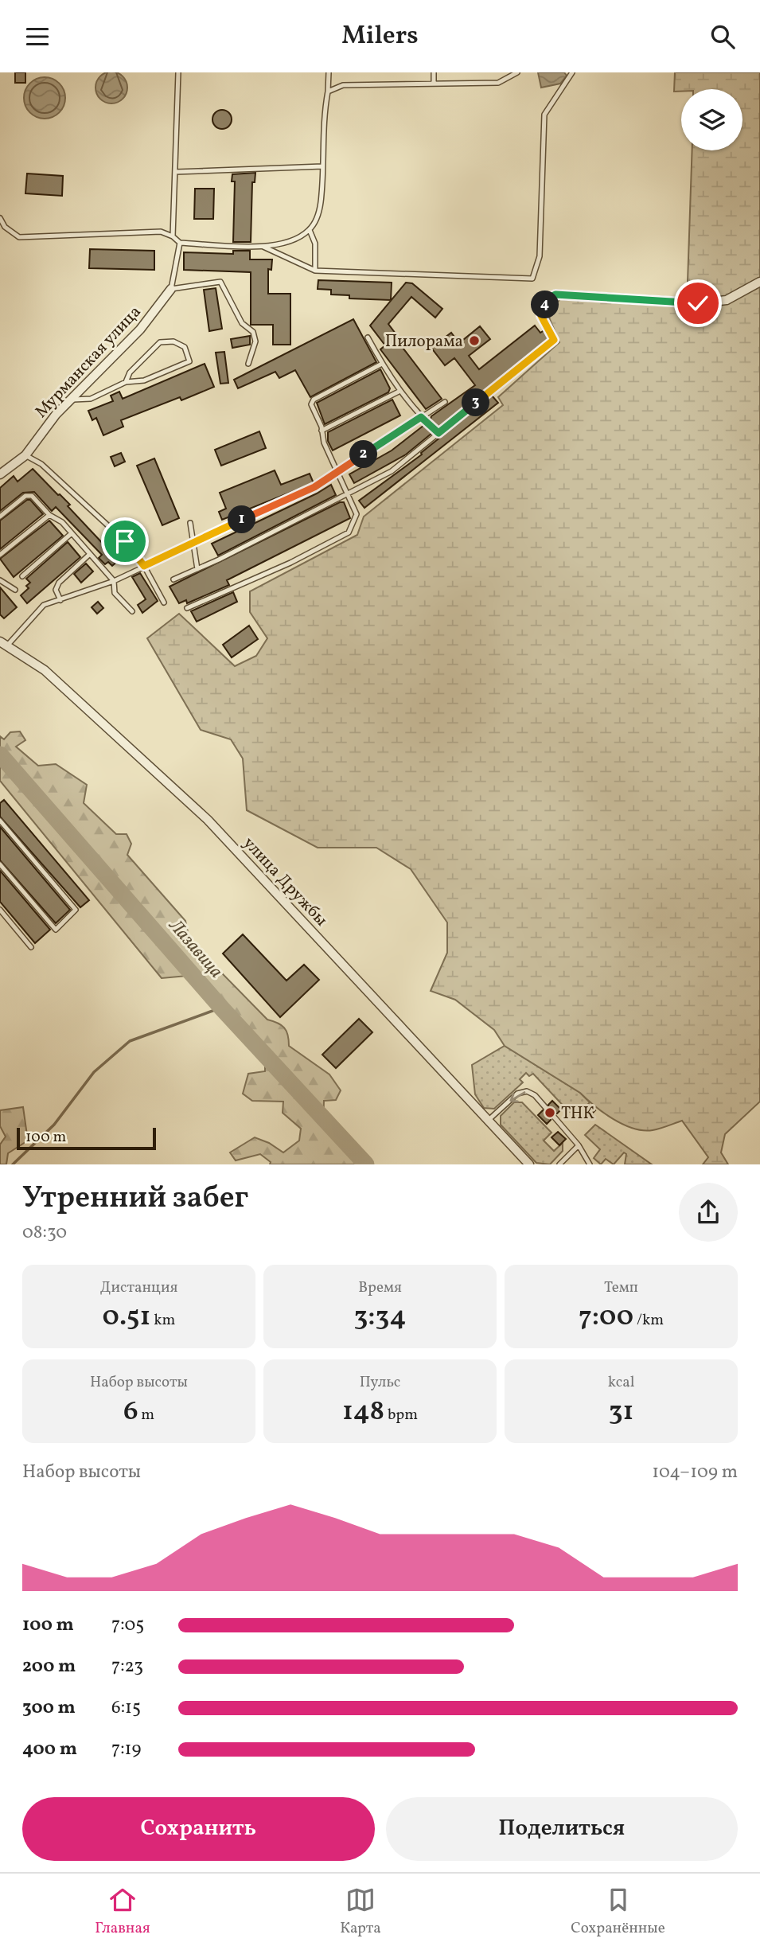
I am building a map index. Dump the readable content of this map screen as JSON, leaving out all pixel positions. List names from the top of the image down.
{
  "streets": {
    "street": ["Мурманская улица", "улица Дружбы"]
  },
  "water": ["Лазавица"],
  "places": ["Пилорама", "ТНК"],
  "scale_bar": "100 m",
  "page": {
    "header": "Milers",
    "pins": [
      "4",
      "3",
      "2",
      "1"
    ],
    "scale": "100 m",
    "heading": ["Утренний забег", "08:30"],
    "stats": [
      ["Дистанция", "0.51 km"],
      ["Время", "3:34"],
      ["Темп", "7:00 /km"],
      ["Набор высоты", "6 m"],
      ["Пульс", "148 bpm"],
      ["kcal", "31"]
    ],
    "chart": ["Набор высоты", "104–109 m"],
    "list": [
      {
        "name": "100 m",
        "note": "7:05"
      },
      {
        "name": "200 m",
        "note": "7:23"
      },
      {
        "name": "300 m",
        "note": "6:15"
      },
      {
        "name": "400 m",
        "note": "7:19"
      }
    ],
    "buttons": ["Сохранить", "Поделиться"],
    "tabs": ["Главная", "Карта", "Сохранённые"]
  }
}
